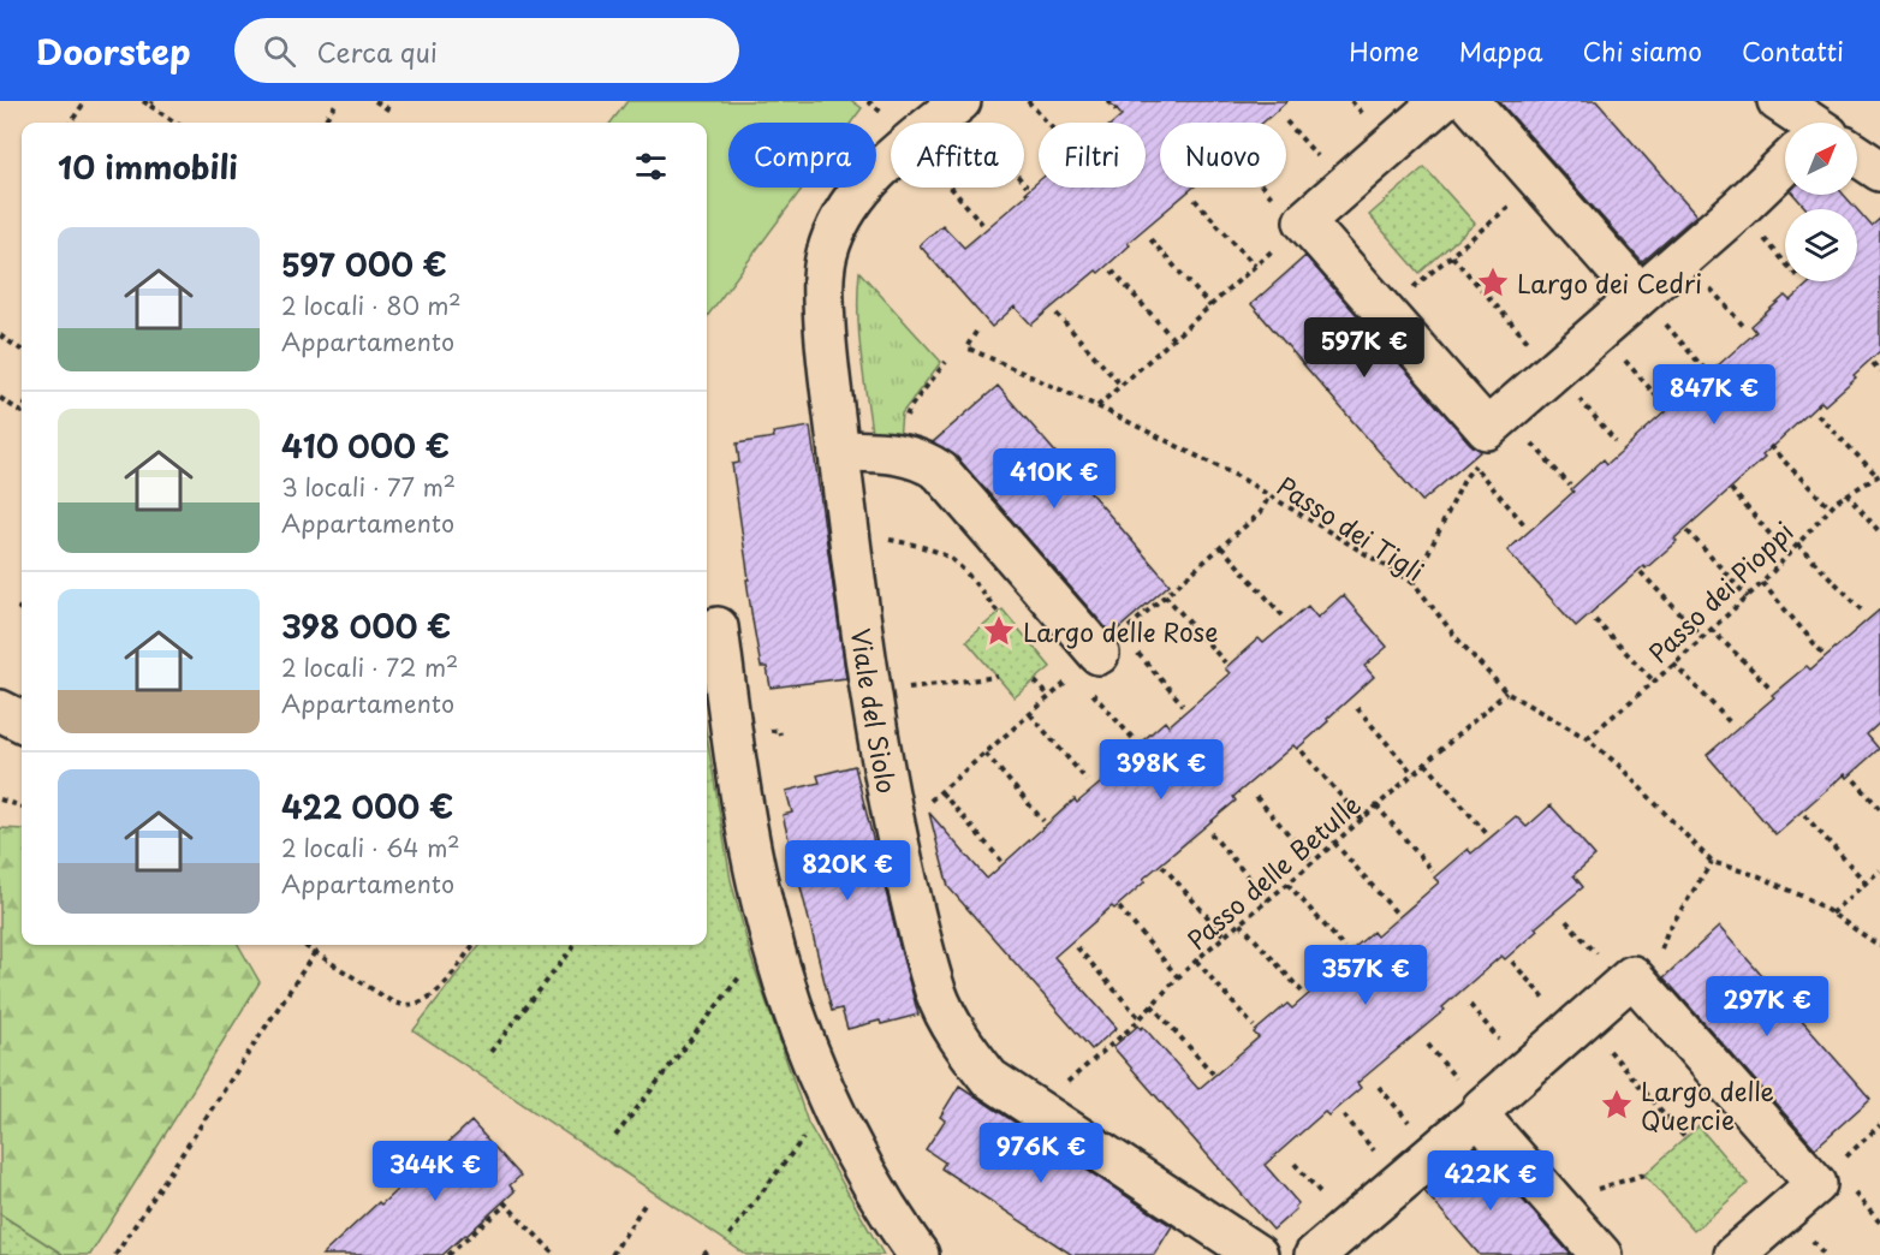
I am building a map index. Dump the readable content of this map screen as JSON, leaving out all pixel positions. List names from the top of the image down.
{
  "streets": {
    "lane": ["Viale del Siolo"],
    "path": ["Passo dei Tigli", "Passo dei Pioppi", "Passo delle Betulle"]
  },
  "crossings": [
    ["Passo dei Tigli", "Passo dei Pioppi"],
    ["Passo dei Tigli", "Passo delle Betulle"]
  ],
  "places": {
    "place": ["Largo dei Cedri", "Largo delle Rose", "Largo delle Quercie"]
  },
  "north": "top right",
  "page": {
    "header": "Doorstep",
    "search": "Cerca qui",
    "nav": [
      "Home",
      "Mappa",
      "Chi siamo",
      "Contatti"
    ],
    "chip": [
      "Compra",
      "Affitta",
      "Filtri",
      "Nuovo"
    ],
    "heading": "10 immobili",
    "list": [
      {
        "name": "597 000 €",
        "note": "2 locali · 80 m² · Appartamento"
      },
      {
        "name": "410 000 €",
        "note": "3 locali · 77 m² · Appartamento"
      },
      {
        "name": "398 000 €",
        "note": "2 locali · 72 m² · Appartamento"
      },
      {
        "name": "422 000 €",
        "note": "2 locali · 64 m² · Appartamento"
      }
    ],
    "price": [
      "597K €",
      "847K €",
      "410K €",
      "398K €",
      "820K €",
      "357K €",
      "297K €",
      "976K €",
      "344K €",
      "422K €"
    ]
  }
}
